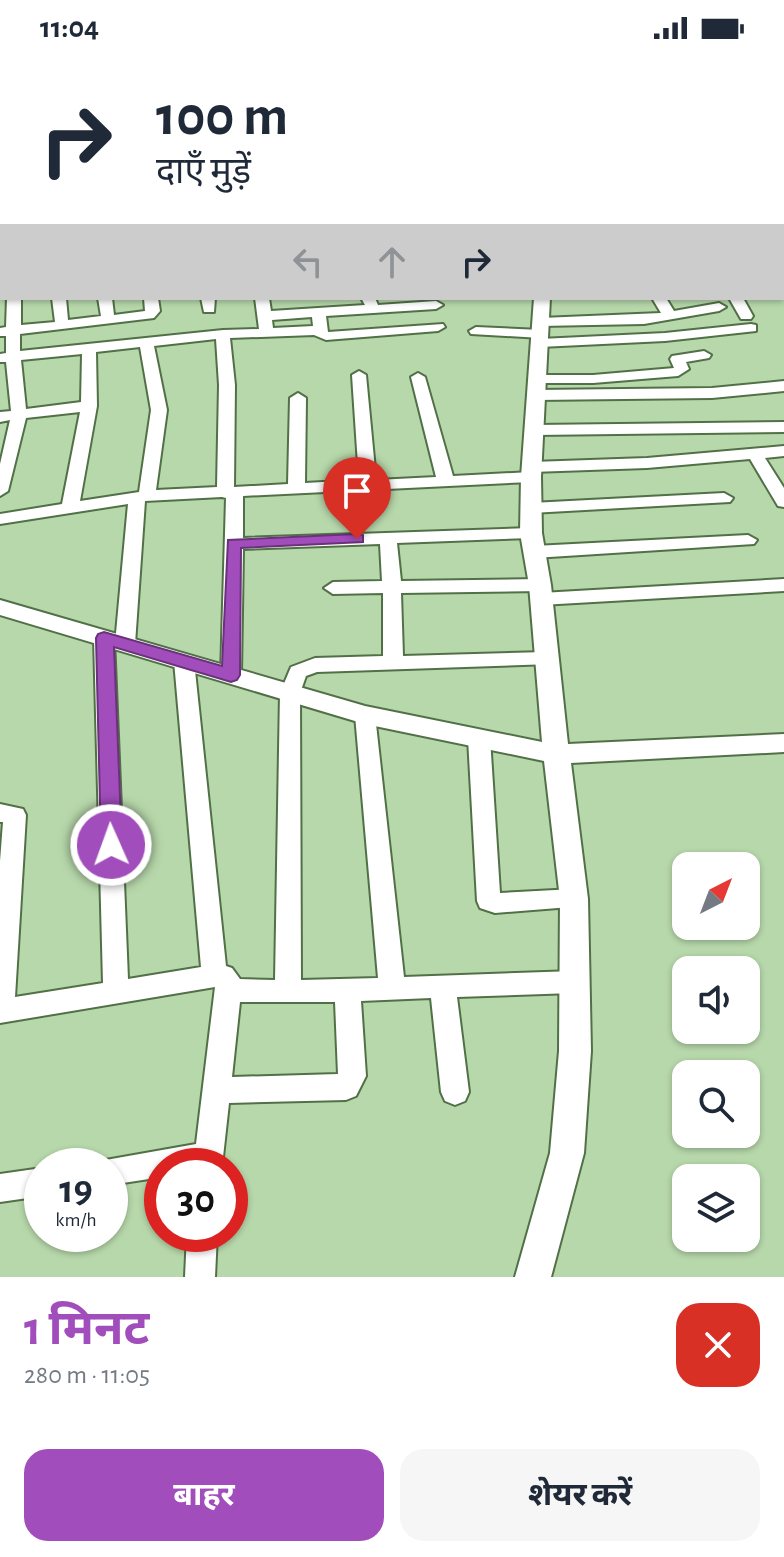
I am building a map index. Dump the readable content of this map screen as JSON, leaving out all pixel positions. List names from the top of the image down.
{
  "north": "top right",
  "page": {
    "status": "11:04",
    "turn": ["100 m", "दाएँ मुड़ें"],
    "speed": "19 km/h",
    "limit": "30",
    "heading": ["1 मिनट", "280 m · 11:05"],
    "buttons": ["बाहर", "शेयर करें"]
  }
}
